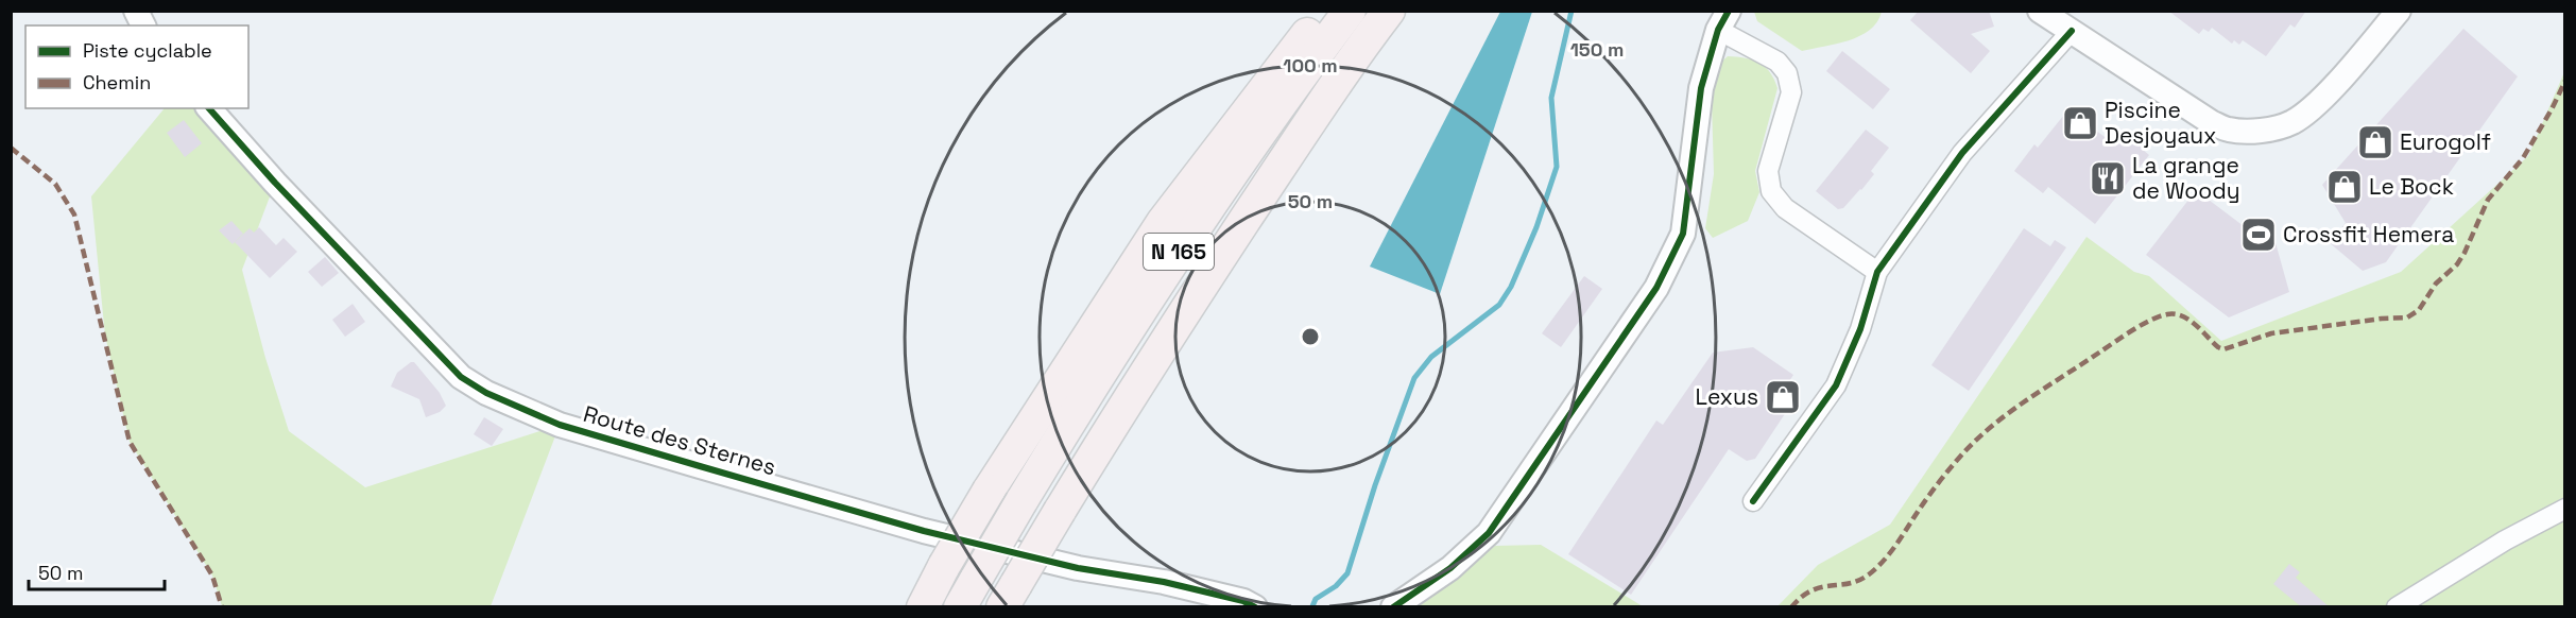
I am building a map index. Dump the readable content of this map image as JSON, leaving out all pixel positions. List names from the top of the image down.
{
  "streets": {
    "highway": ["N 165"],
    "street": ["Route des Sternes"]
  },
  "places": {
    "shop": [
      "Piscine Desjoyaux",
      "Eurogolf",
      "Le Bock",
      "Lexus"
    ],
    "restaurant": ["La grange de Woody"],
    "sports": ["Crossfit Hemera"]
  },
  "legend": ["Piste cyclable", "Chemin"],
  "scale_bar": "50 m",
  "rings": ["150 m", "100 m", "50 m"]
}
